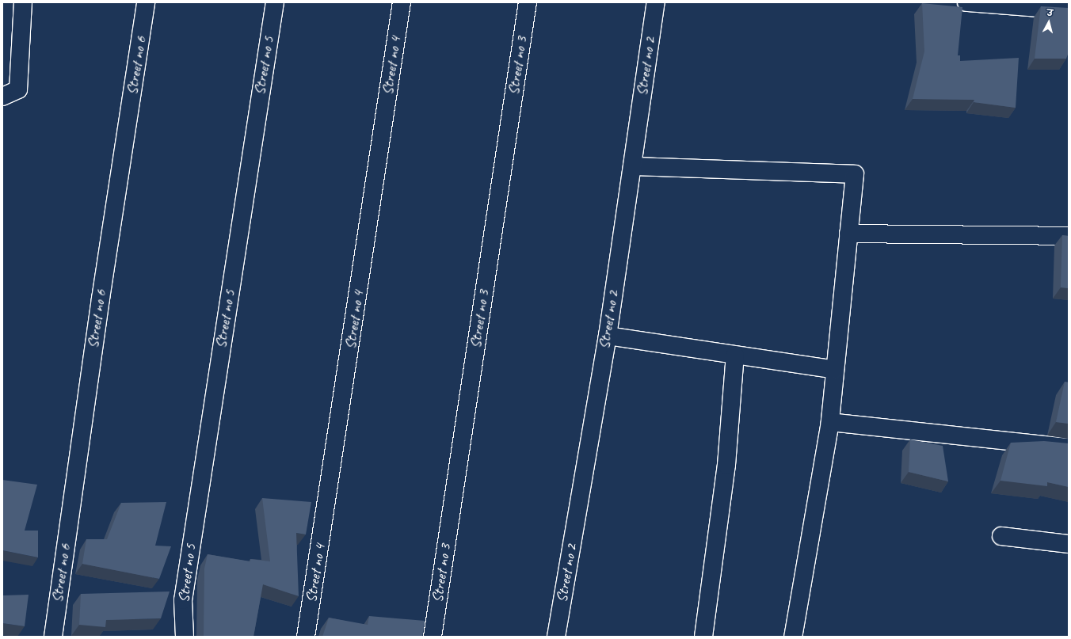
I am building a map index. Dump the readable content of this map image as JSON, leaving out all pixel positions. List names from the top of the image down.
{
  "streets": {
    "street": [
      "Street no 6",
      "Street no 5",
      "Street no 4",
      "Street no 3",
      "Street no 2"
    ]
  },
  "north": "top"
}
